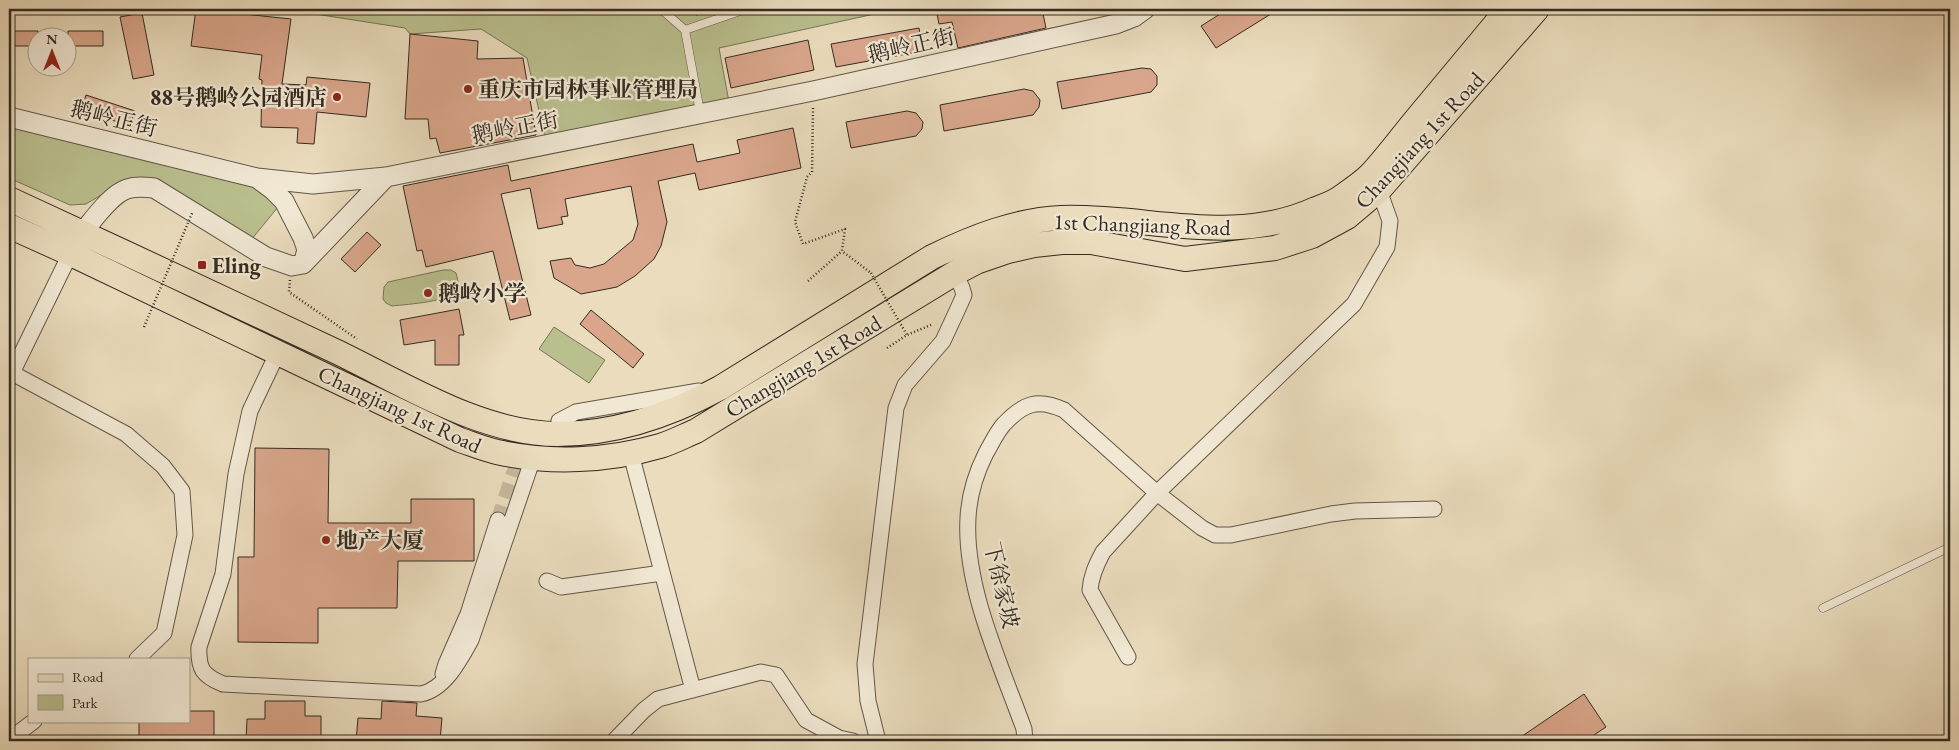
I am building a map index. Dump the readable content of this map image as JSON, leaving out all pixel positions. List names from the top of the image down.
{
  "streets": {
    "main road": ["Changjiang 1st Road", "1st Changjiang Road"],
    "street": ["鹅岭正街", "下徐家坡"]
  },
  "places": {
    "other": [
      "重庆市园林事业管理局",
      "88号鹅岭公园酒店",
      "鹅岭小学",
      "地产大厦"
    ],
    "transit": ["Eling"]
  },
  "legend": ["Road", "Park"],
  "north": "top"
}
